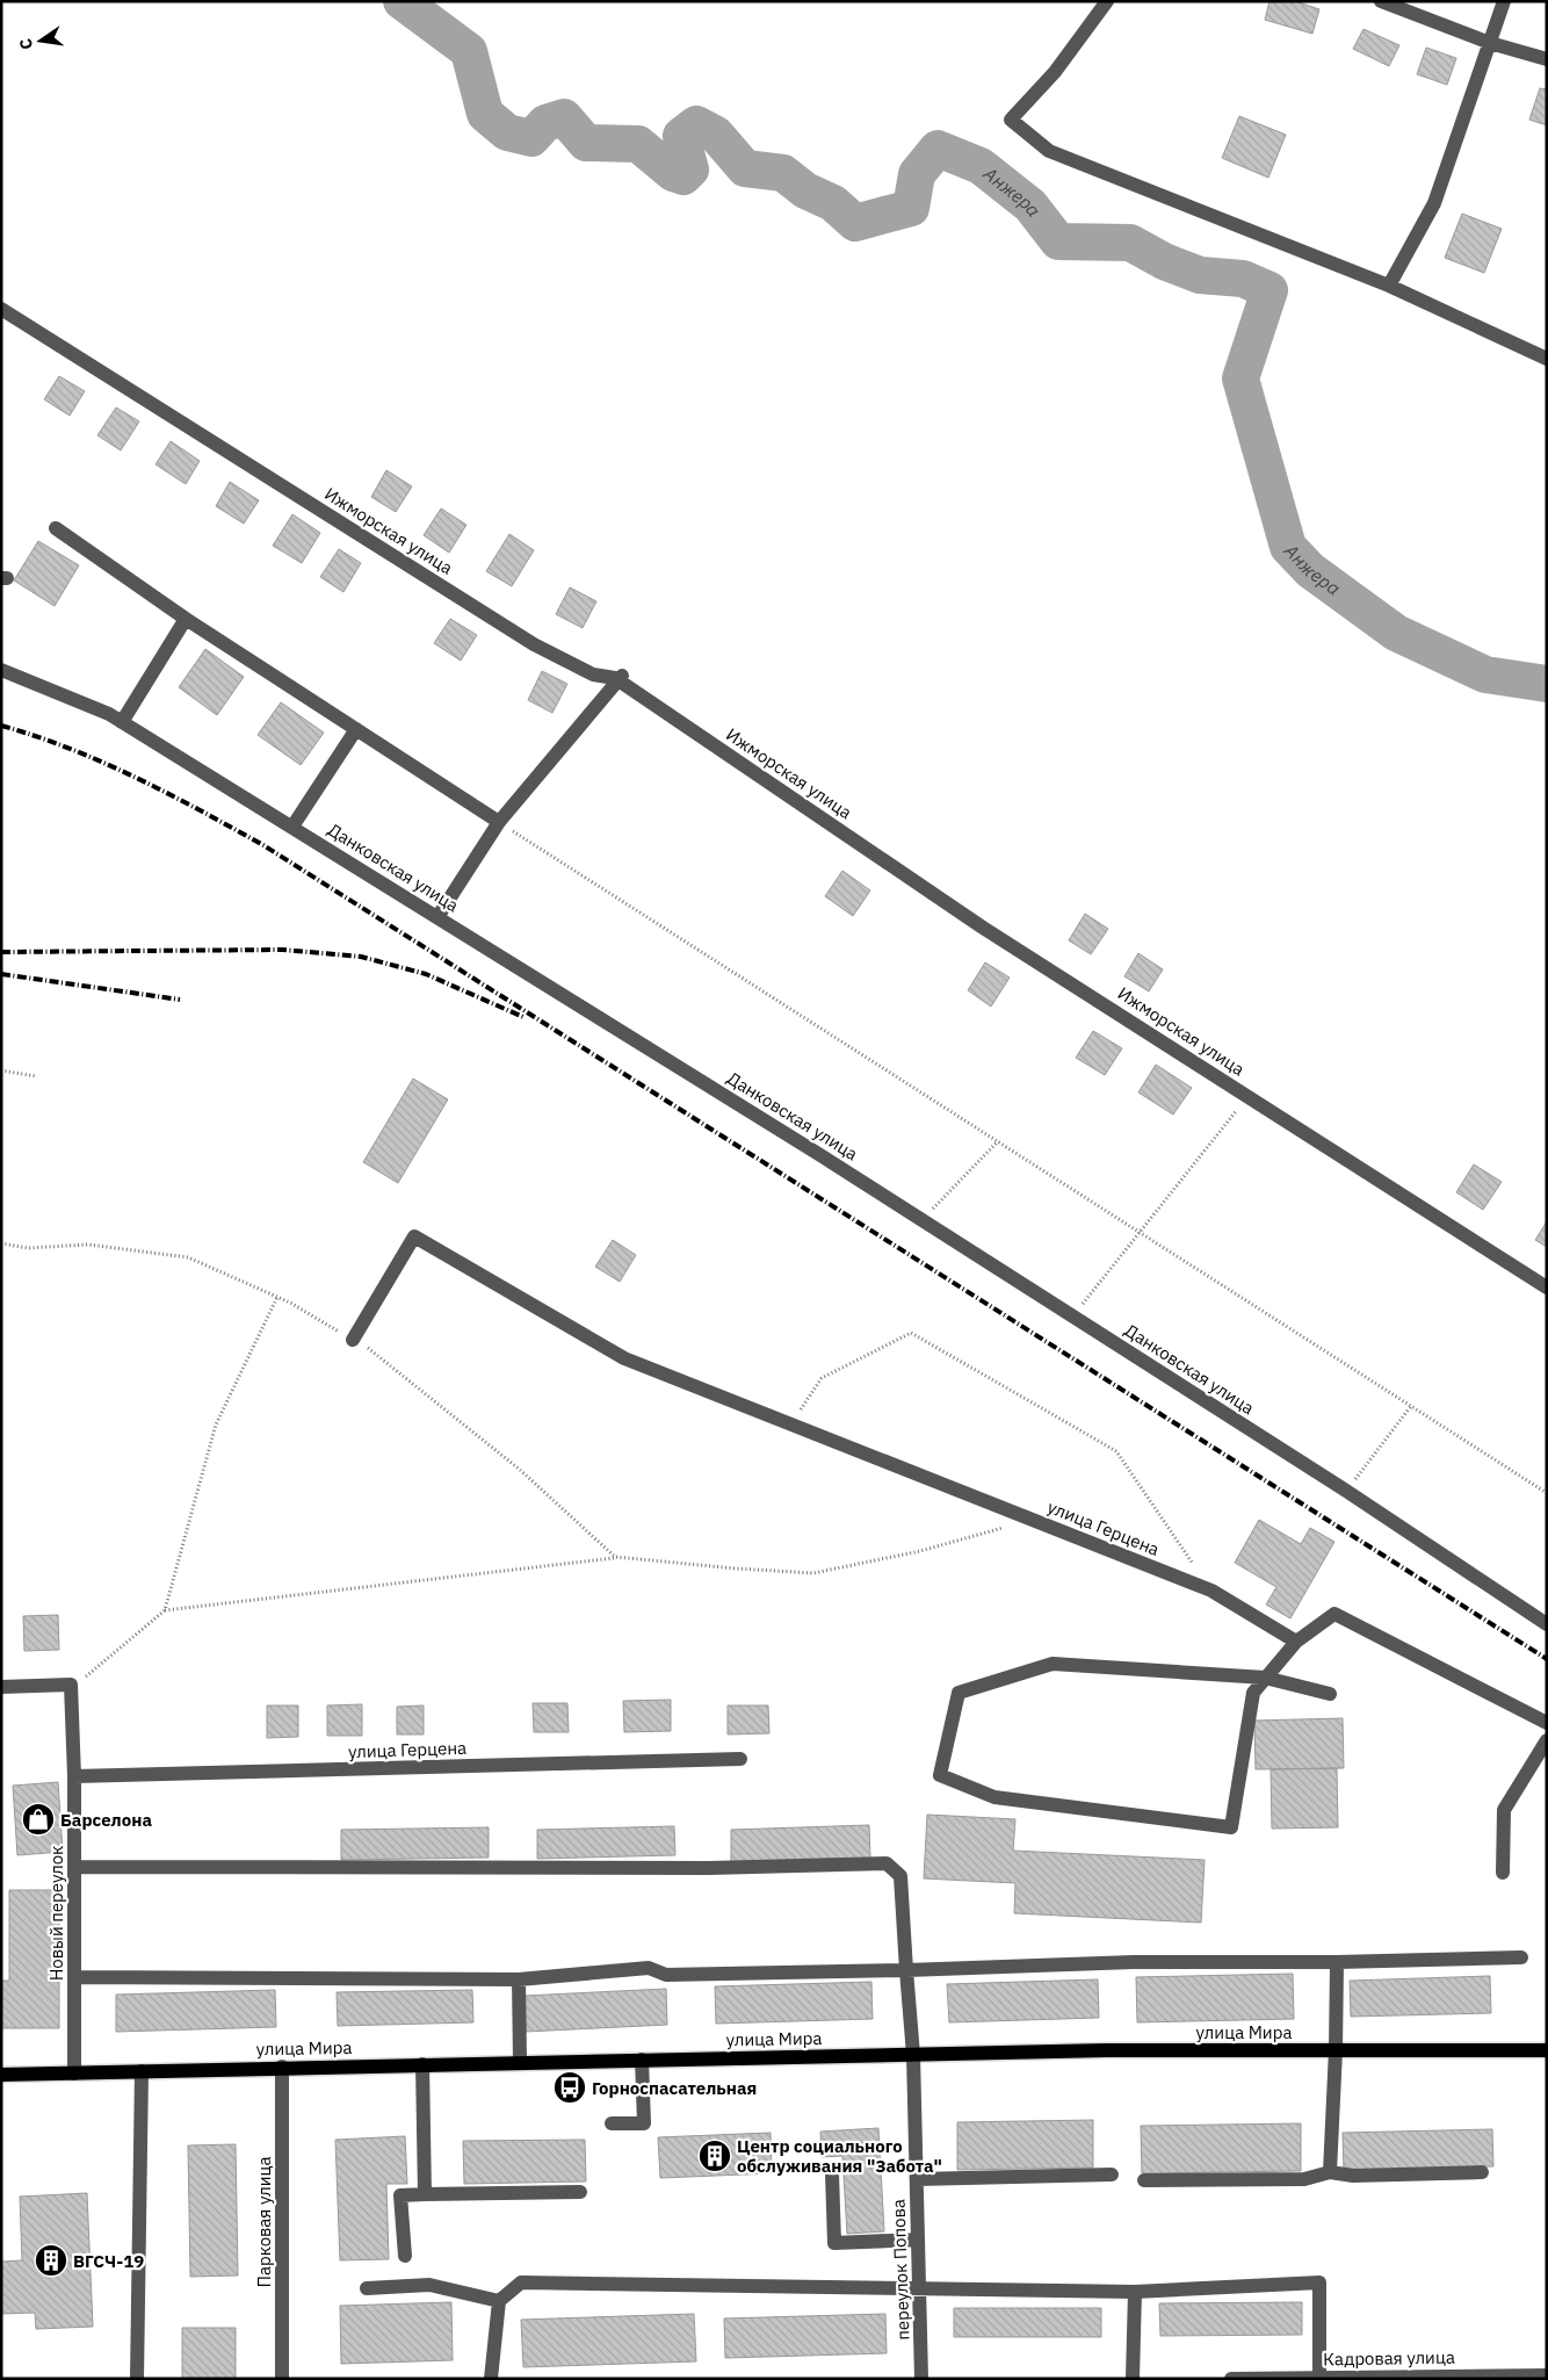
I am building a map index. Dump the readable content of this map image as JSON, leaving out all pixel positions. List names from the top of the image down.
{
  "streets": {
    "main road": ["улица Мира"],
    "street": [
      "Ижморская улица",
      "Данковская улица",
      "улица Герцена",
      "Новый переулок",
      "Парковая улица",
      "переулок Попова",
      "Кадровая улица"
    ]
  },
  "crossings": [
    ["улица Герцена", "Новый переулок"],
    ["Новый переулок", "улица Мира"],
    ["Новый переулок", "переулок Попова"],
    ["улица Мира", "Парковая улица"],
    ["улица Мира", "переулок Попова"]
  ],
  "water": ["Анжера"],
  "places": {
    "shop": ["Барселона"],
    "bus stop": ["Горноспасательная"],
    "building": ["Центр социального обслуживания \"Забота\"", "ВГСЧ-19"]
  },
  "north": "left"
}
